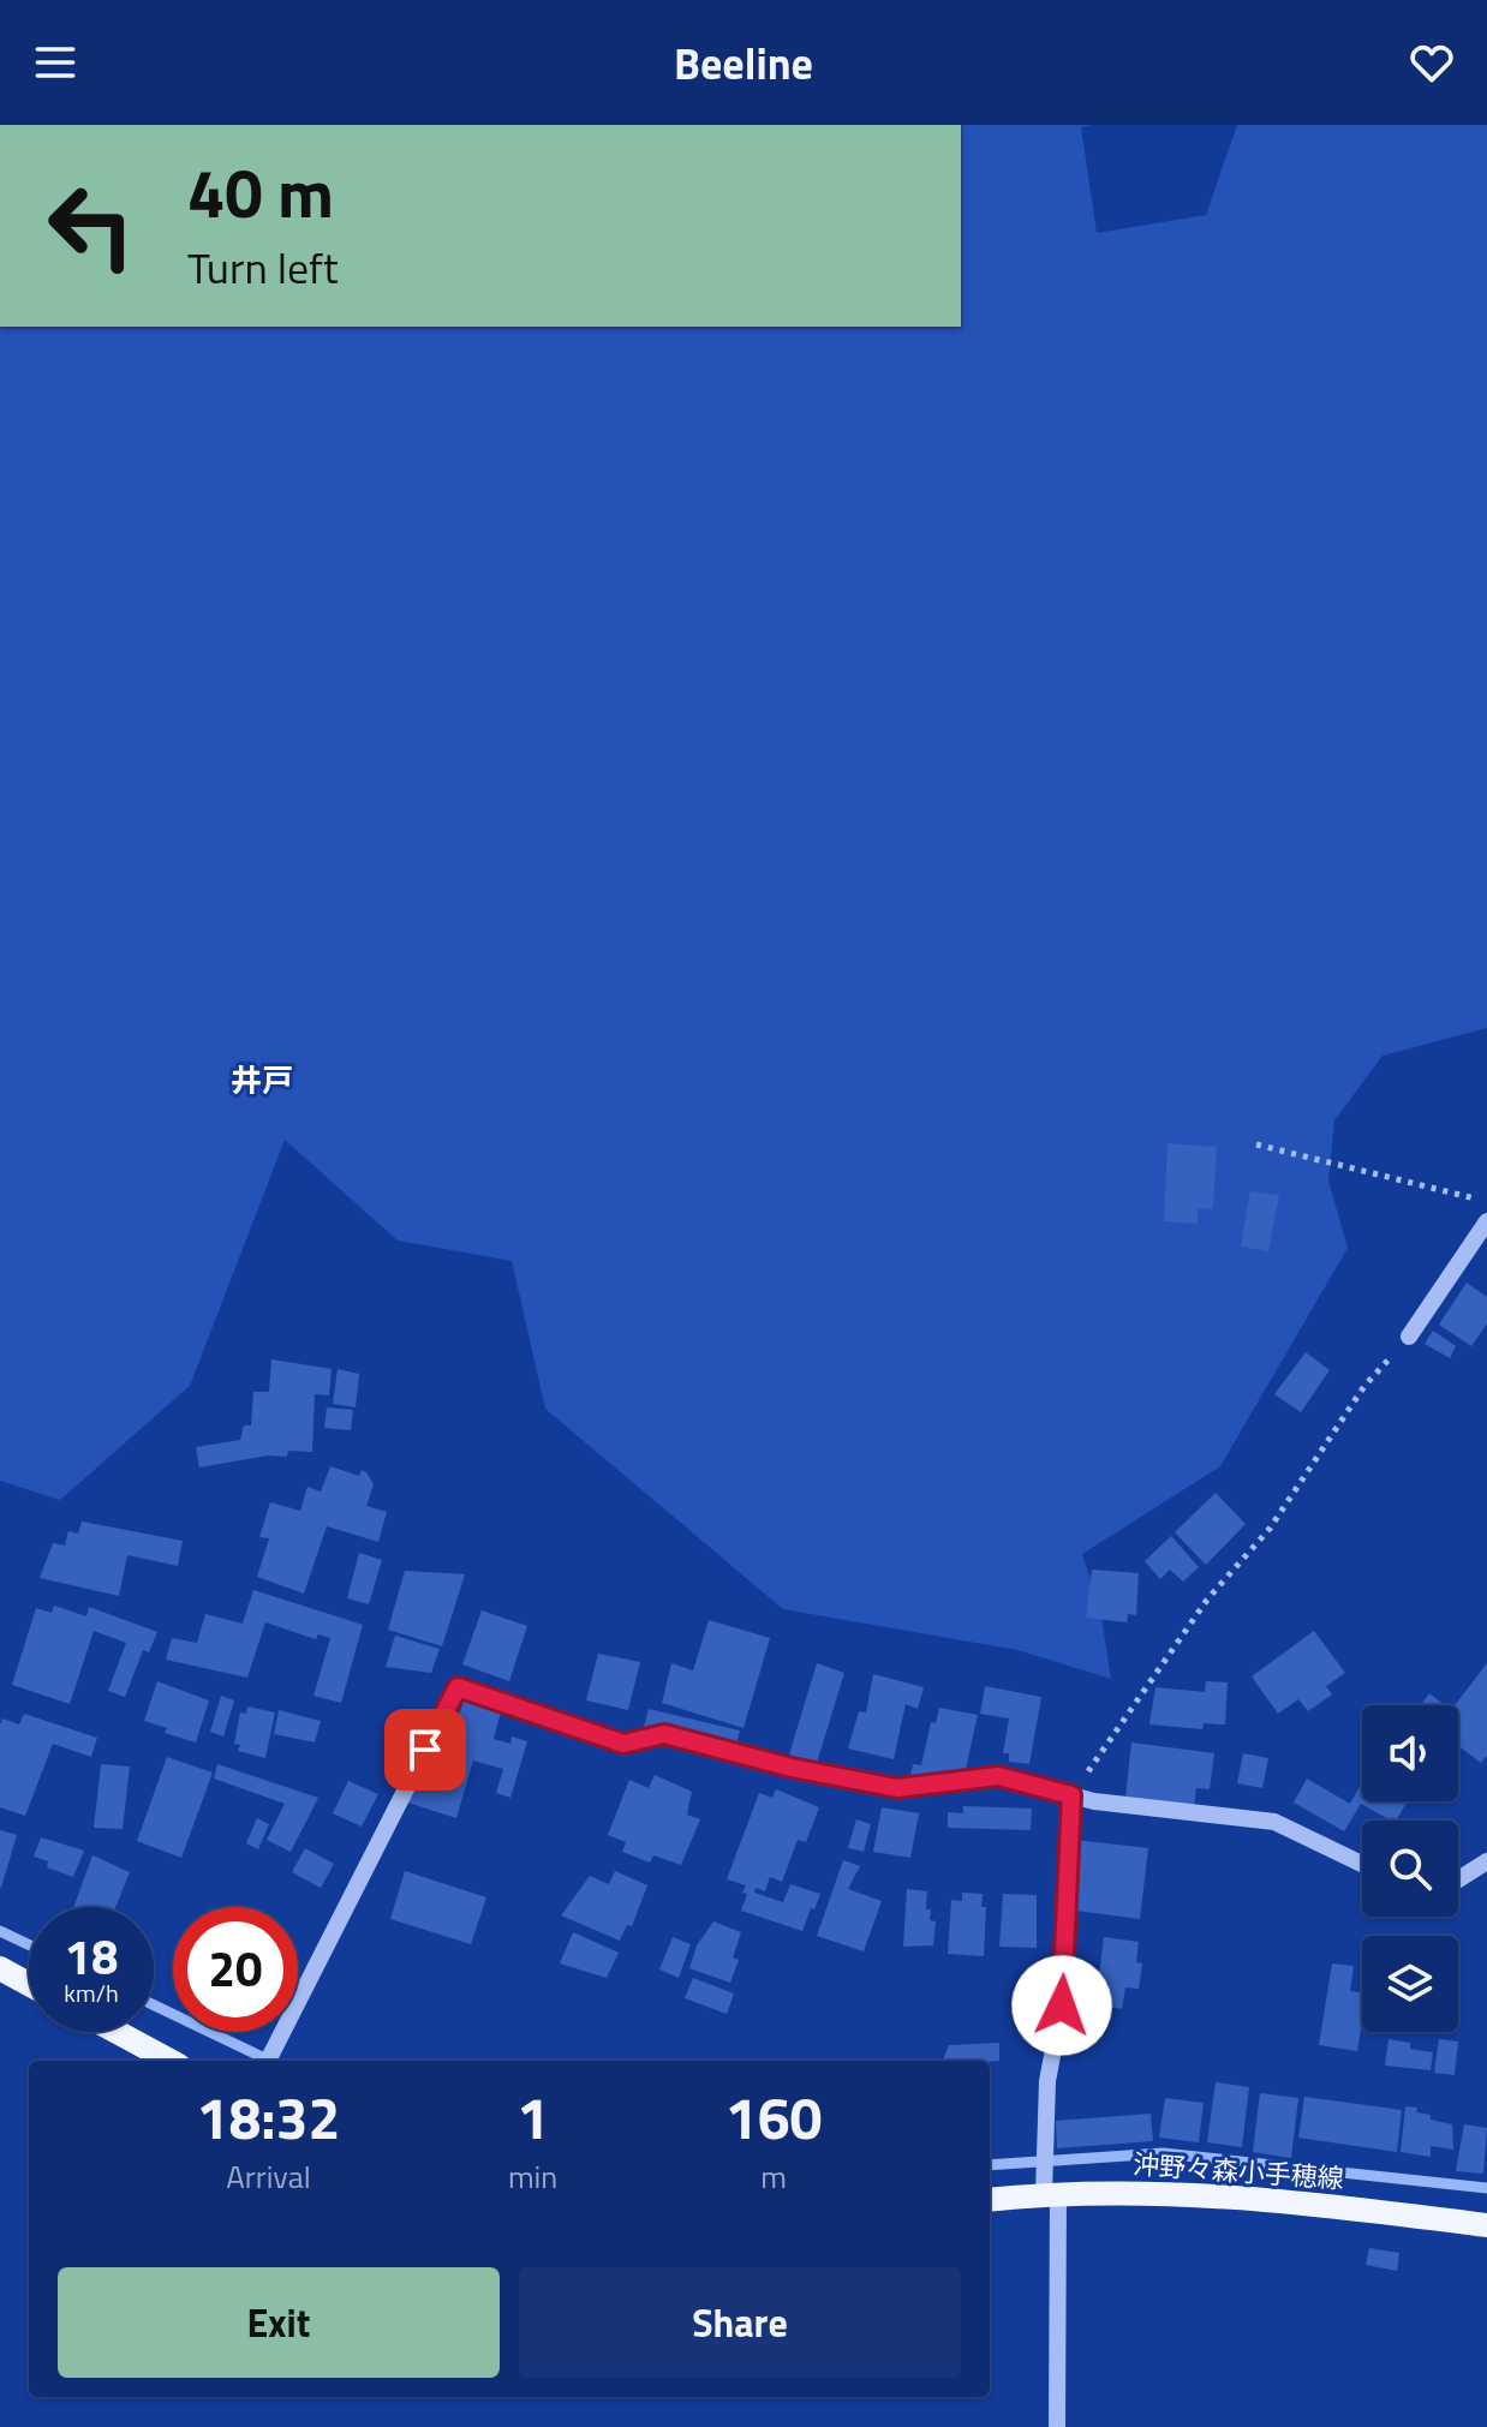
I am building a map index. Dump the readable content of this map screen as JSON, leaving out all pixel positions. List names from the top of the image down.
{
  "streets": {
    "main road": ["沖野々森小手穂線"]
  },
  "districts": ["井戸"],
  "page": {
    "header": "Beeline",
    "turn": ["40 m", "Turn left"],
    "speed": "18 km/h",
    "limit": "20",
    "eta": [
      "18:32",
      "Arrival",
      "1",
      "min",
      "160",
      "m"
    ],
    "buttons": ["Exit", "Share"]
  }
}
